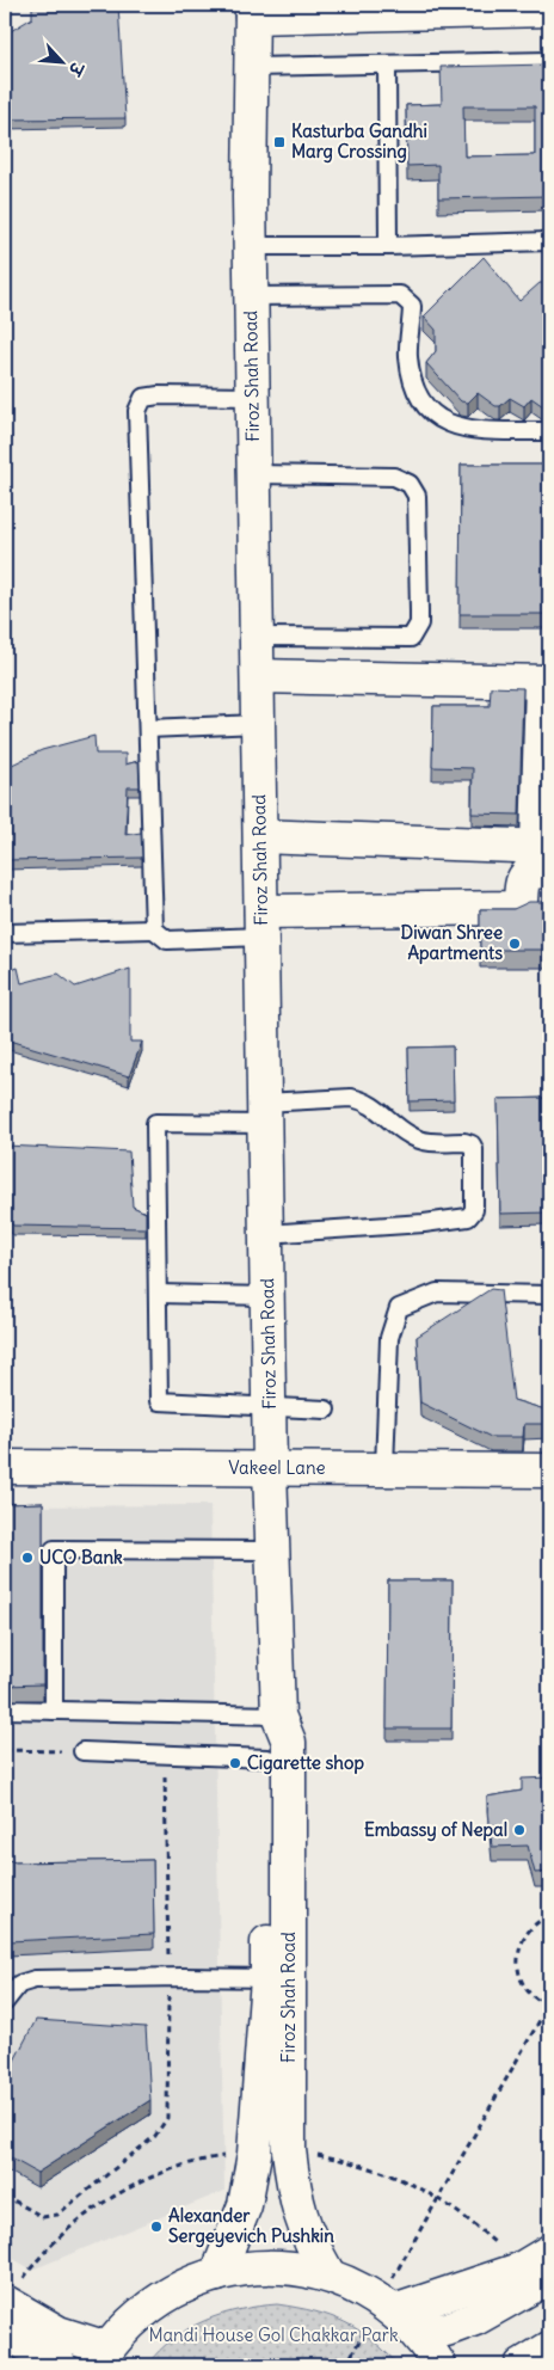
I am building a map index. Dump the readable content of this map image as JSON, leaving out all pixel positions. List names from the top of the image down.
{
  "streets": {
    "main road": ["Firoz Shah Road", "Vakeel Lane"]
  },
  "crossings": [
    ["Firoz Shah Road", "Vakeel Lane"]
  ],
  "parks": ["Mandi House Gol Chakkar Park"],
  "places": {
    "transit": ["Kasturba Gandhi Marg Crossing"],
    "other": [
      "Diwan Shree Apartments",
      "UCO Bank",
      "Cigarette shop",
      "Embassy of Nepal",
      "Alexander Sergeyevich Pushkin"
    ]
  },
  "north": "bottom right"
}
